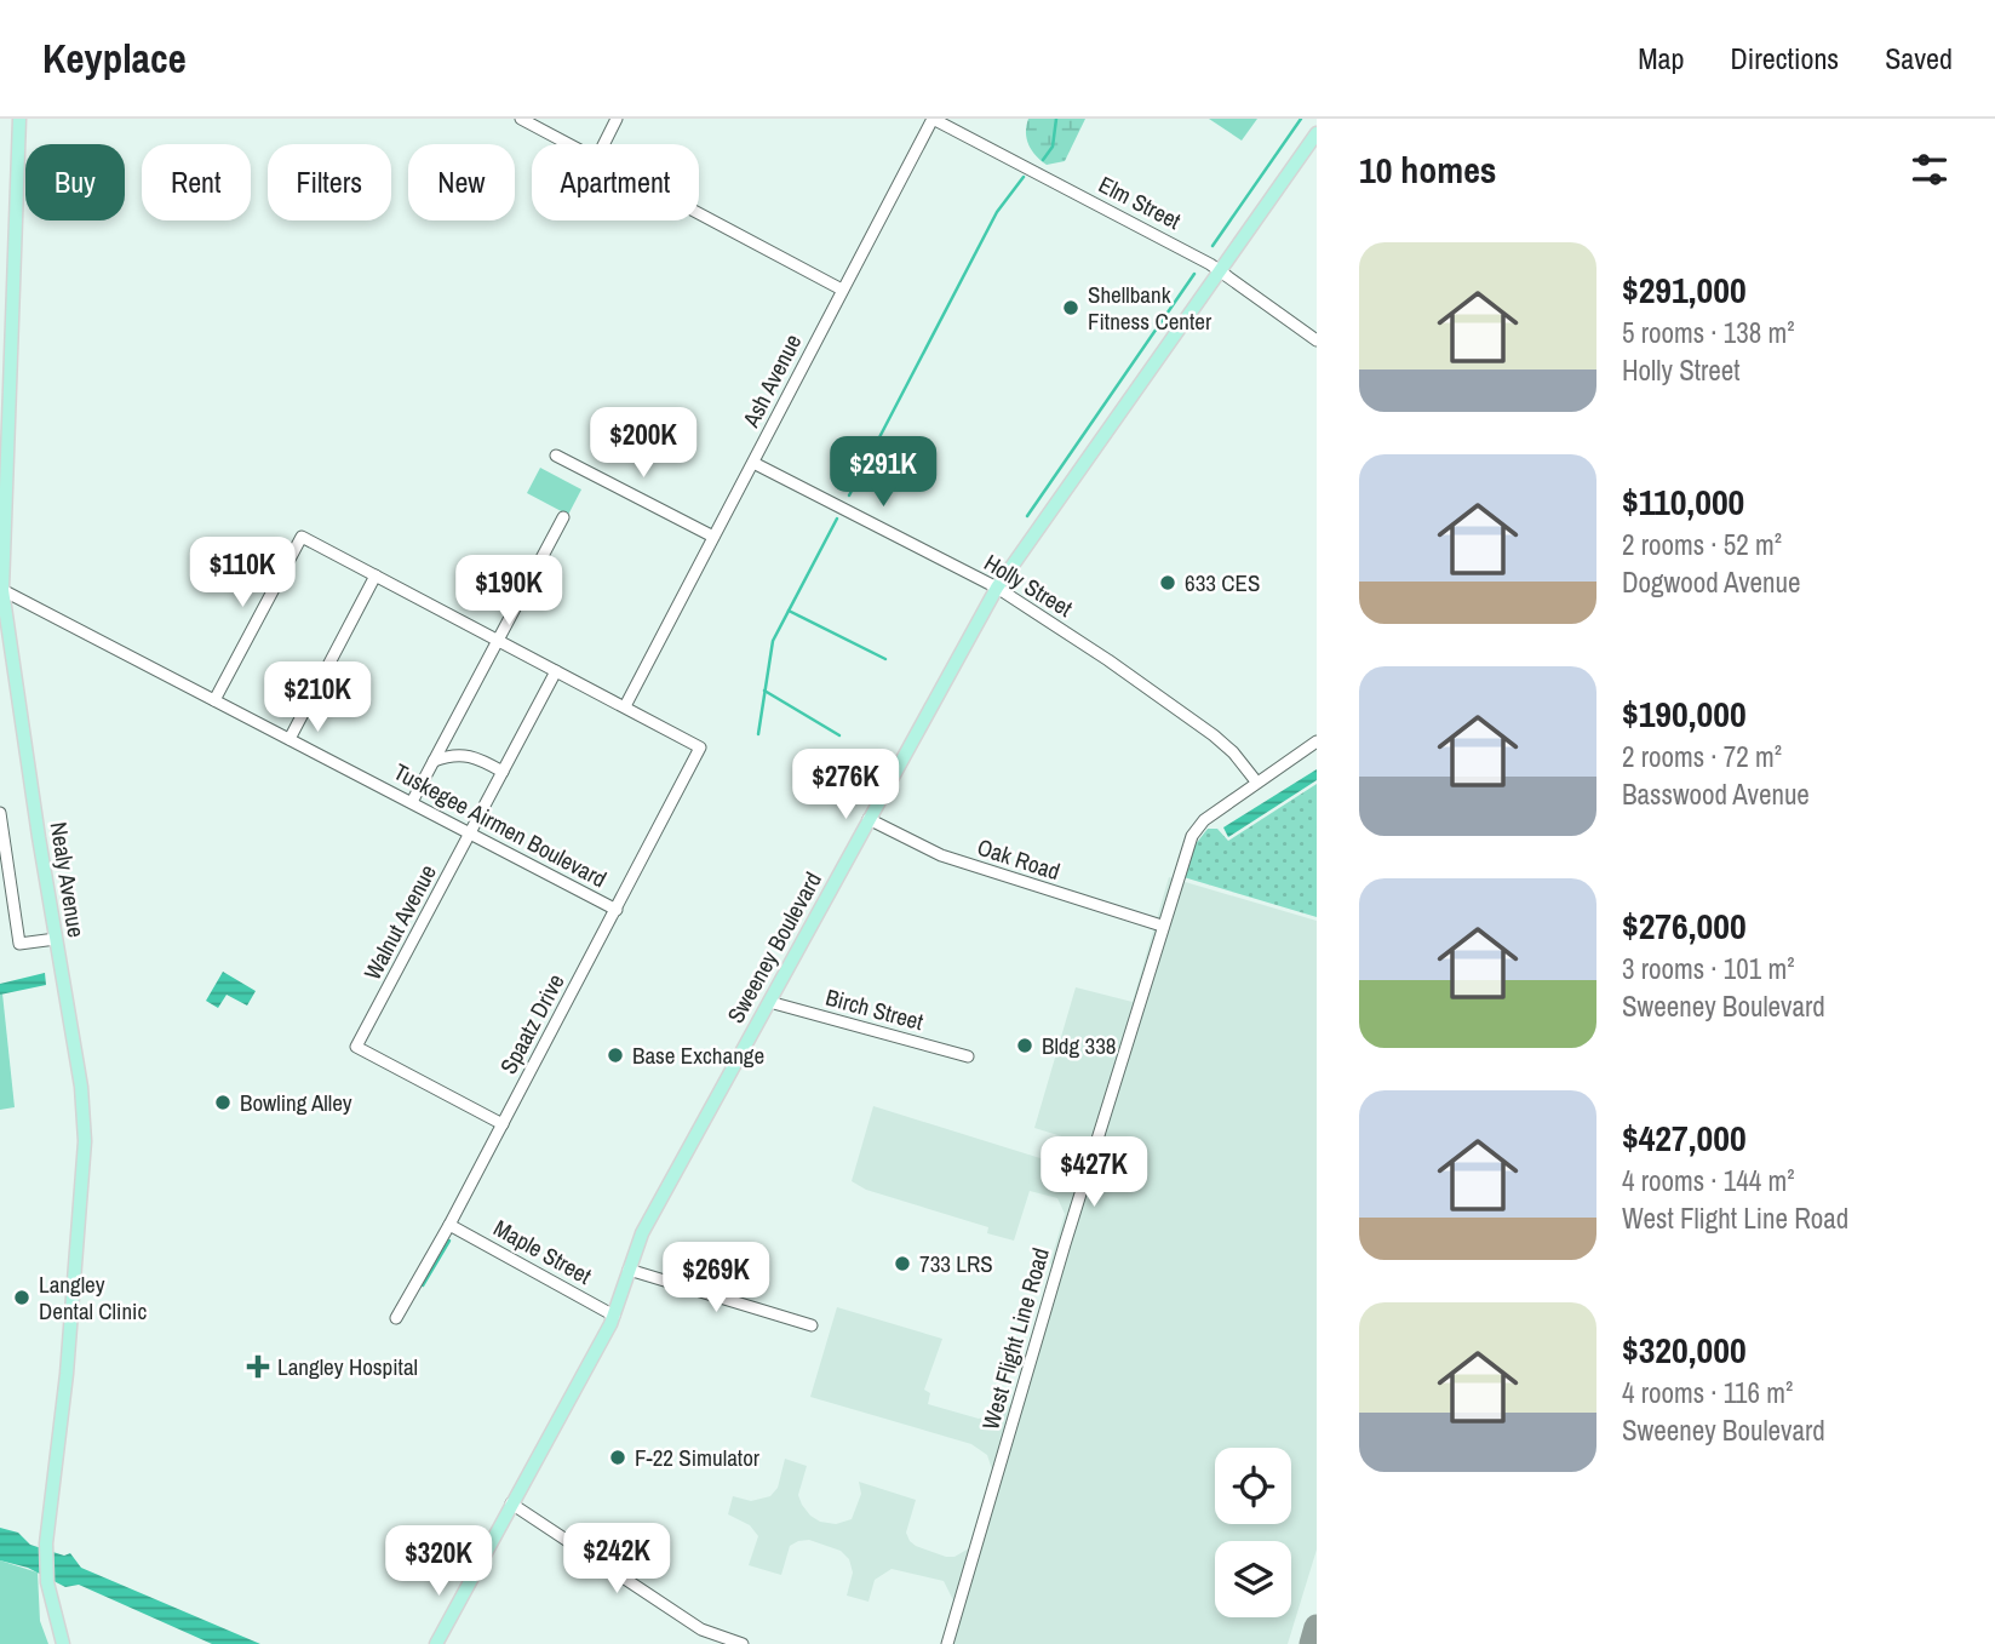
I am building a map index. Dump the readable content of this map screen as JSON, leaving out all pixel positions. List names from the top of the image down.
{
  "streets": {
    "main road": ["Nealy Avenue", "Sweeney Boulevard"],
    "street": [
      "Elm Street",
      "Ash Avenue",
      "Holly Street",
      "Tuskegee Airmen Boulevard",
      "Oak Road",
      "Walnut Avenue",
      "Birch Street",
      "Spaatz Drive",
      "Maple Street",
      "West Flight Line Road"
    ]
  },
  "crossings": [
    ["Elm Street", "Ash Avenue"],
    ["Elm Street", "Sweeney Boulevard"],
    ["Ash Avenue", "Holly Street"],
    ["Ash Avenue", "Spaatz Drive"],
    ["Holly Street", "Sweeney Boulevard"],
    ["Holly Street", "West Flight Line Road"],
    ["Tuskegee Airmen Boulevard", "Nealy Avenue"],
    ["Tuskegee Airmen Boulevard", "Walnut Avenue"],
    ["Tuskegee Airmen Boulevard", "Spaatz Drive"],
    ["Oak Road", "Sweeney Boulevard"],
    ["Oak Road", "West Flight Line Road"],
    ["Walnut Avenue", "Spaatz Drive"],
    ["Sweeney Boulevard", "Birch Street"],
    ["Sweeney Boulevard", "Maple Street"],
    ["Spaatz Drive", "Maple Street"]
  ],
  "places": {
    "other": [
      "Shellbank Fitness Center",
      "633 CES",
      "Bldg 338",
      "Base Exchange",
      "Bowling Alley",
      "733 LRS",
      "Langley Dental Clinic",
      "F-22 Simulator"
    ],
    "health": ["Langley Hospital"]
  },
  "page": {
    "header": "Keyplace",
    "nav": ["Map", "Directions", "Saved"],
    "heading": "10 homes",
    "chip": [
      "Buy",
      "Rent",
      "Filters",
      "New",
      "Apartment"
    ],
    "list": [
      {
        "name": "$291,000",
        "note": "5 rooms · 138 m² · Holly Street"
      },
      {
        "name": "$110,000",
        "note": "2 rooms · 52 m² · Dogwood Avenue"
      },
      {
        "name": "$190,000",
        "note": "2 rooms · 72 m² · Basswood Avenue"
      },
      {
        "name": "$276,000",
        "note": "3 rooms · 101 m² · Sweeney Boulevard"
      },
      {
        "name": "$427,000",
        "note": "4 rooms · 144 m² · West Flight Line Road"
      },
      {
        "name": "$320,000",
        "note": "4 rooms · 116 m² · Sweeney Boulevard"
      }
    ],
    "price": [
      "$200K",
      "$291K",
      "$110K",
      "$190K",
      "$210K",
      "$276K",
      "$427K",
      "$269K",
      "$242K",
      "$320K"
    ]
  }
}
